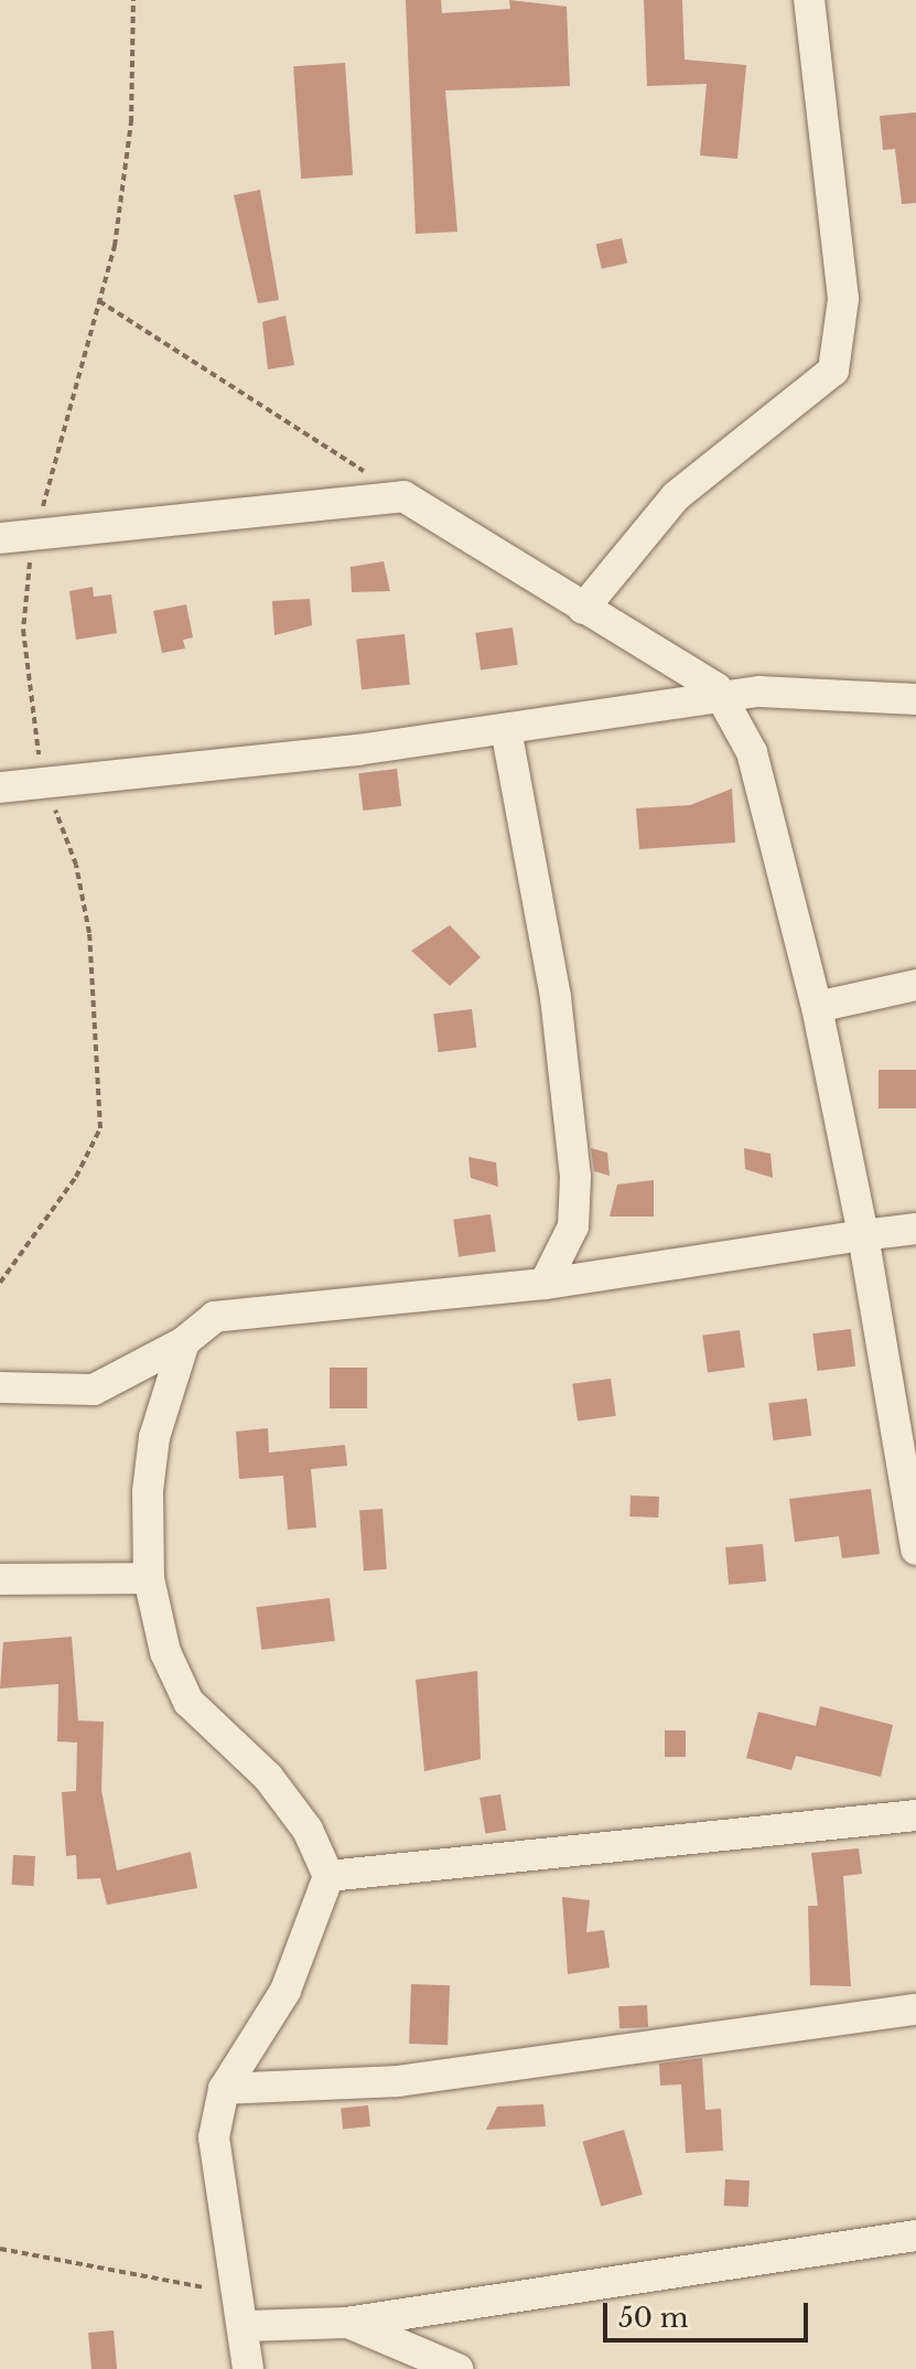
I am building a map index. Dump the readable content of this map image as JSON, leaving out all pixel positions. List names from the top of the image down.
{
  "scale_bar": "50 m"
}
